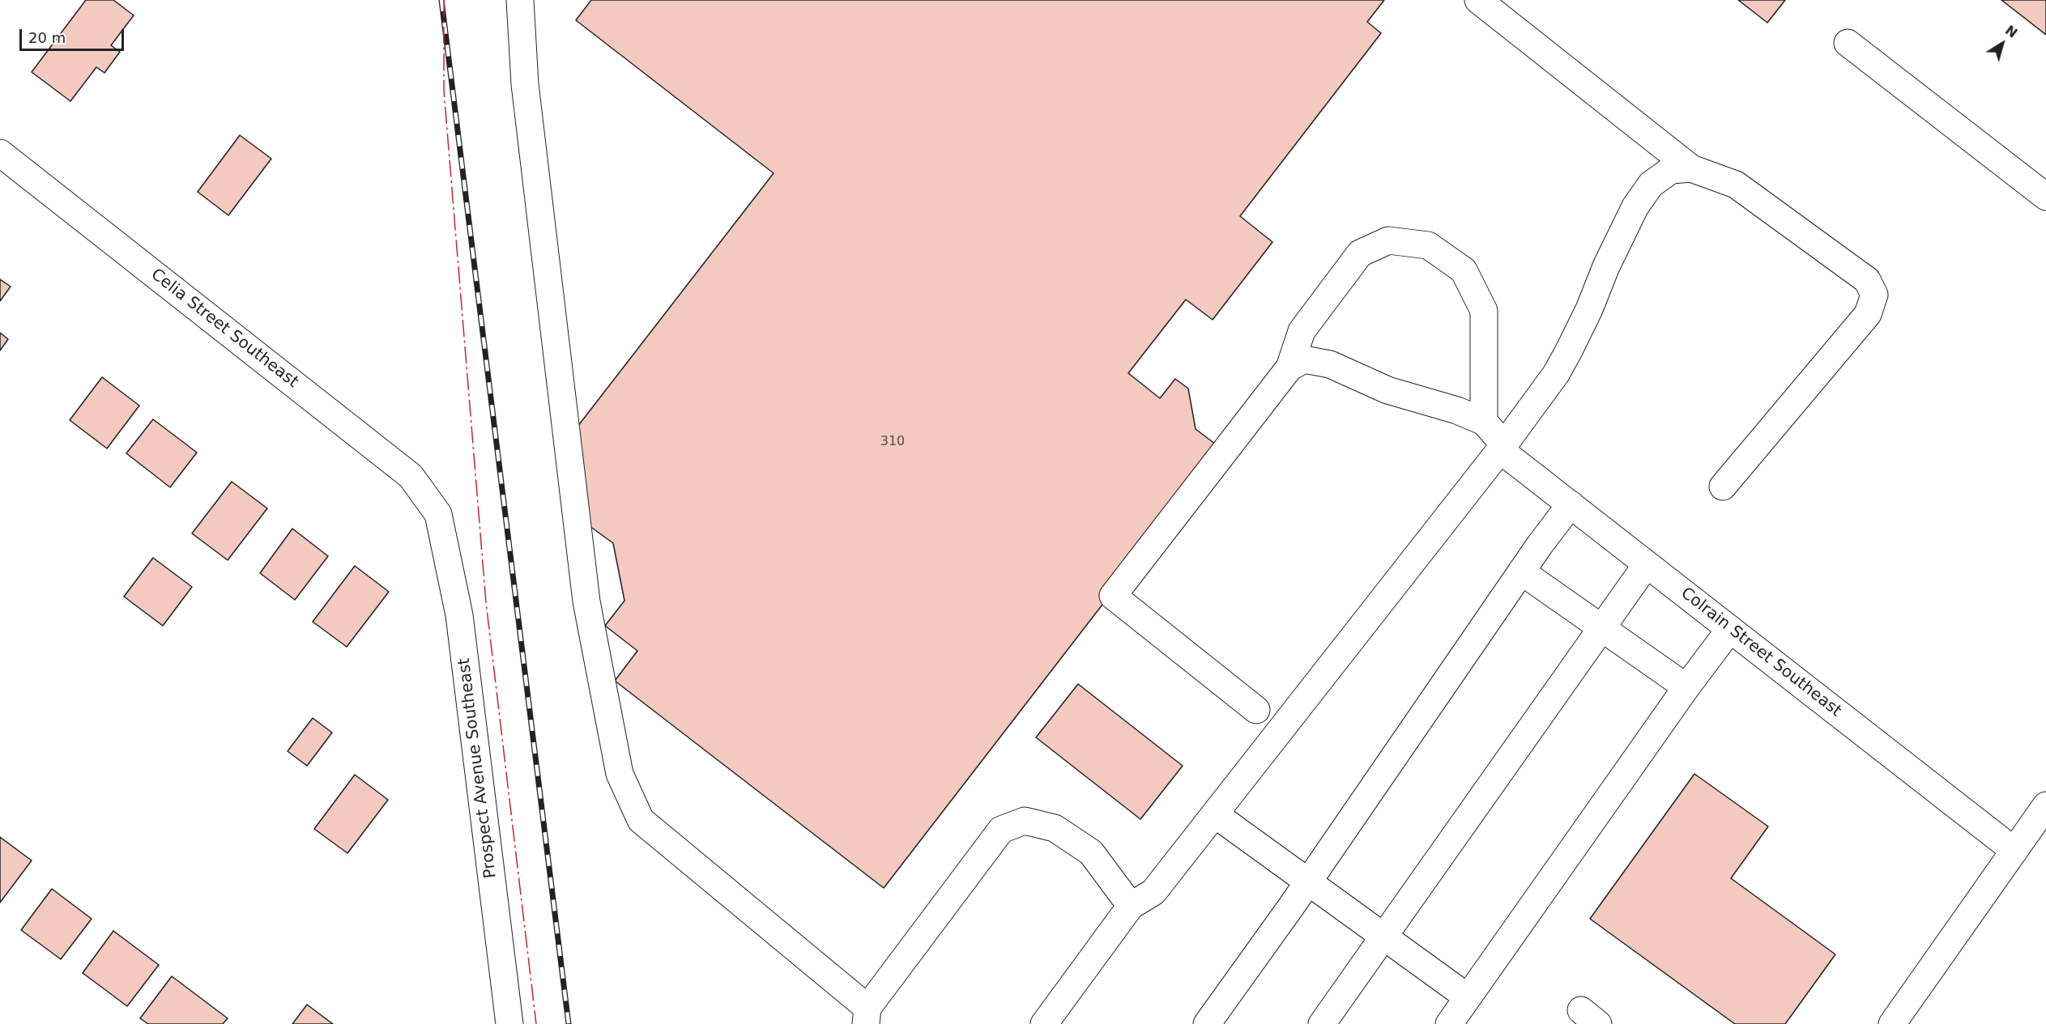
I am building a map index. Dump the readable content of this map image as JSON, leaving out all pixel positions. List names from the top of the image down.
{
  "streets": {
    "street": ["Celia Street Southeast", "Colrain Street Southeast", "Prospect Avenue Southeast"]
  },
  "crossings": [
    ["Celia Street Southeast", "Prospect Avenue Southeast"]
  ],
  "house_numbers": ["310"],
  "scale_bar": "20 m",
  "north": "top right"
}
